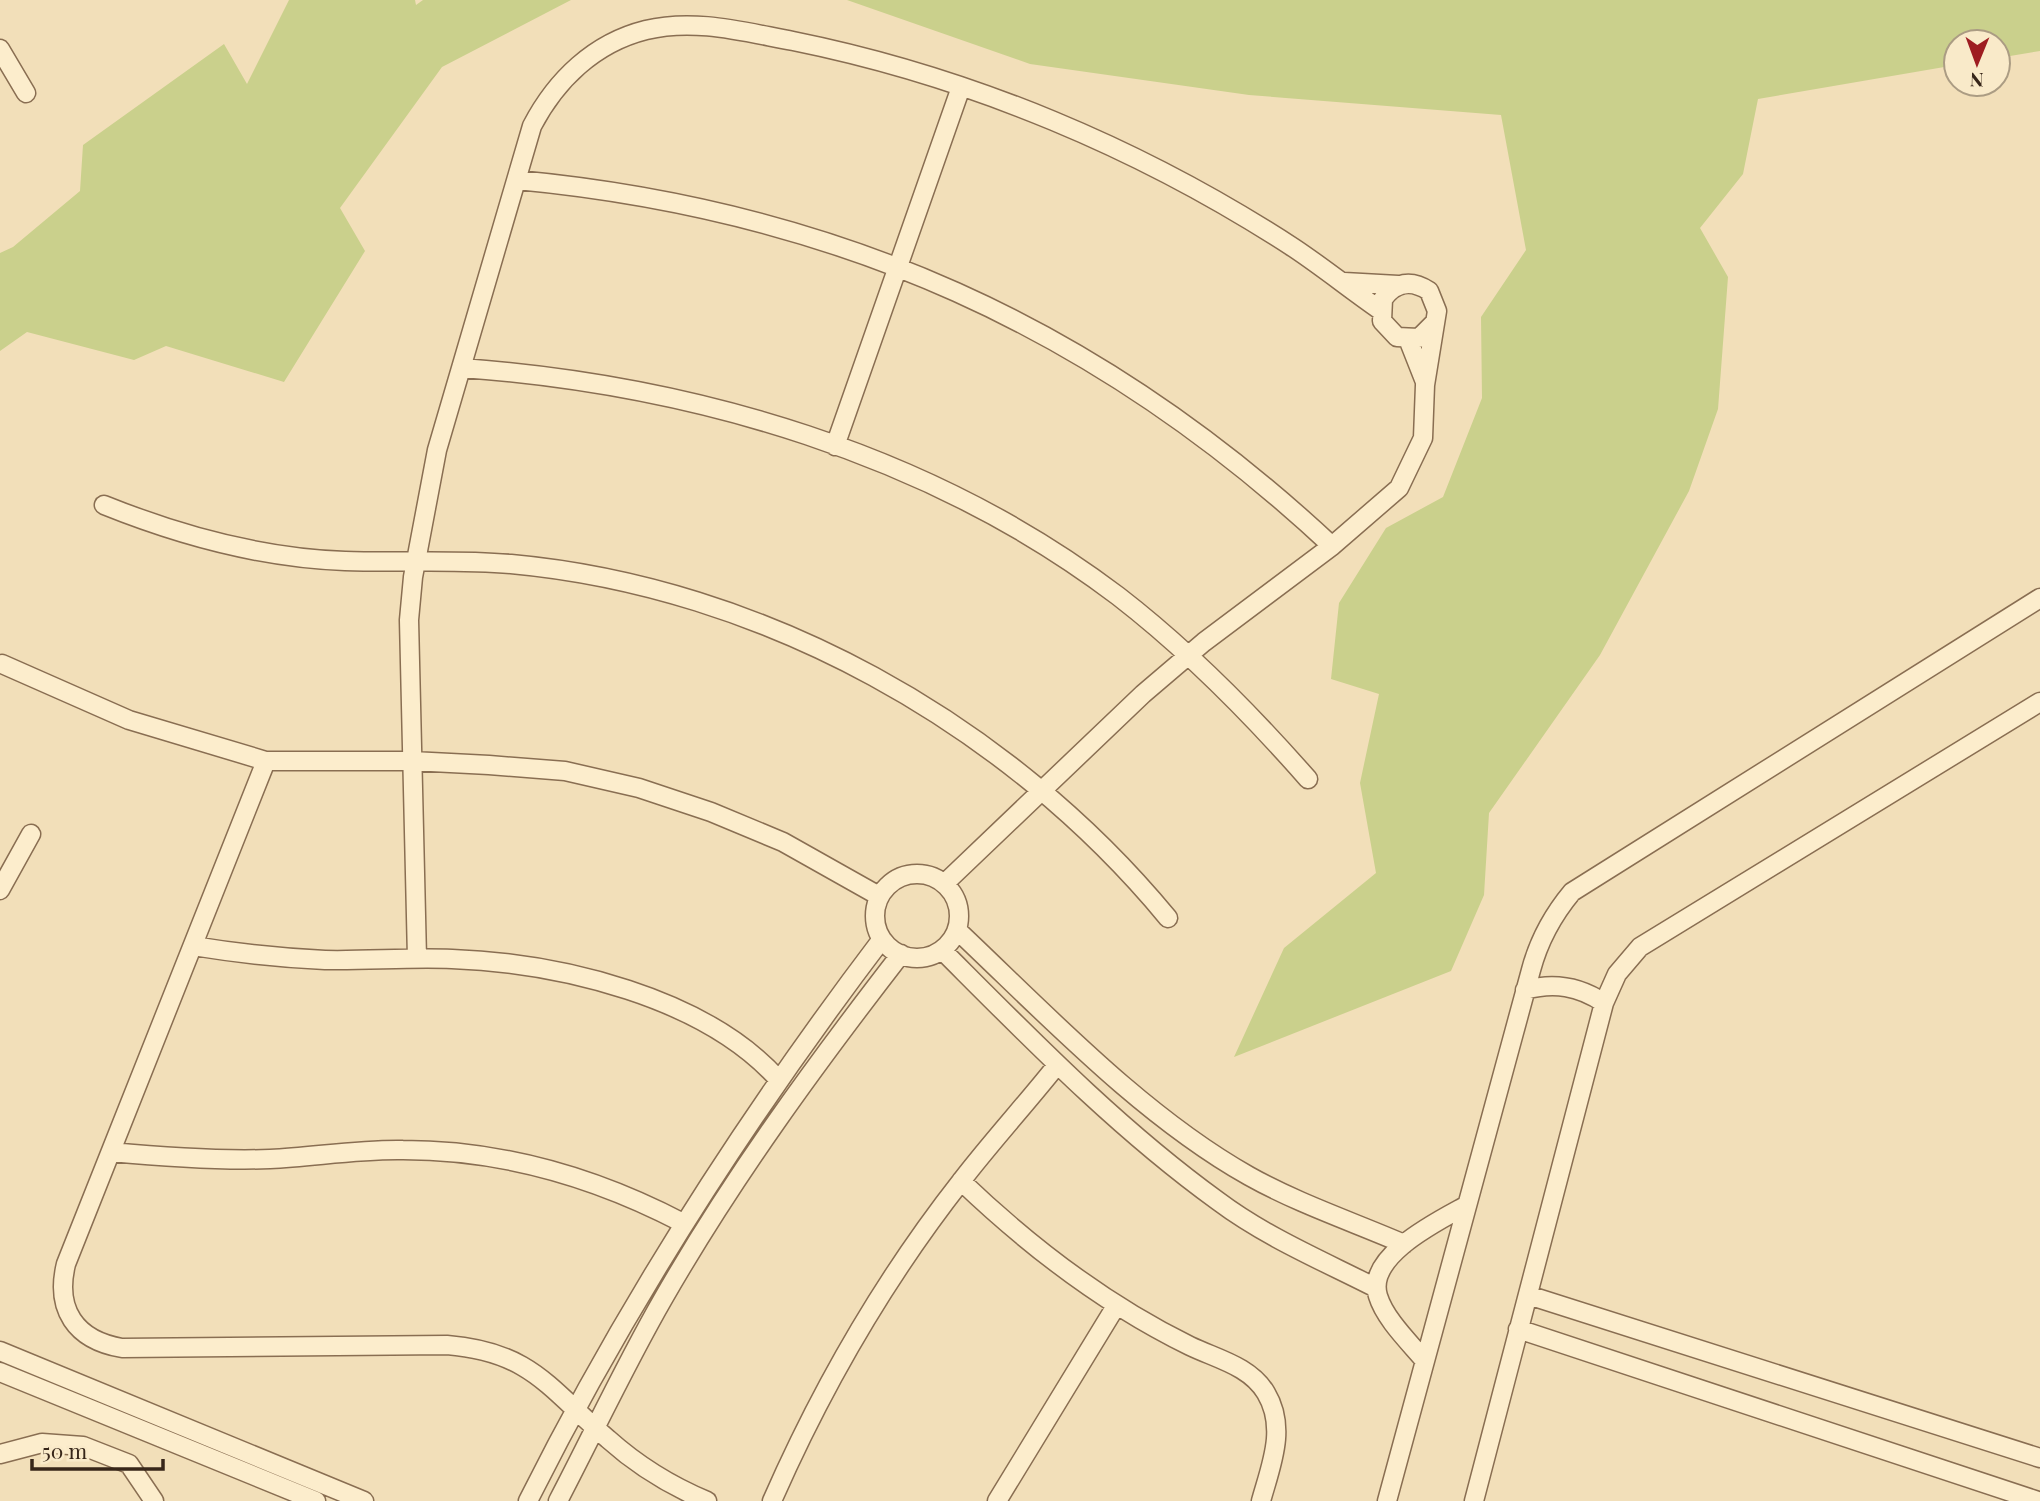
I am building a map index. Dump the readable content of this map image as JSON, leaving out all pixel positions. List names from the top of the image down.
{
  "scale_bar": "50 m",
  "north": "bottom"
}
